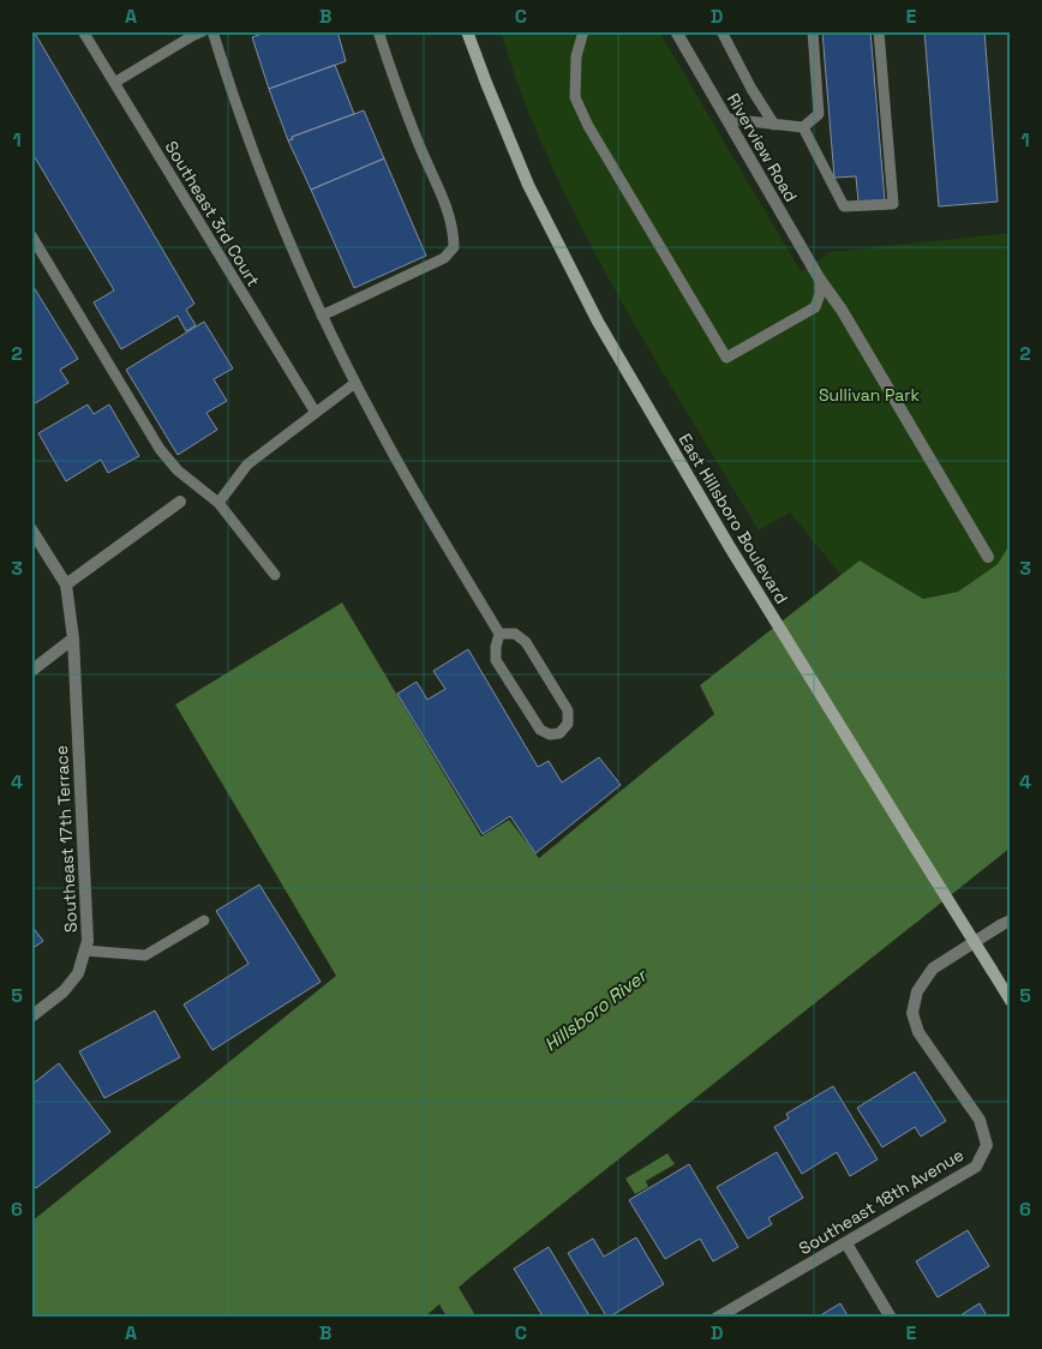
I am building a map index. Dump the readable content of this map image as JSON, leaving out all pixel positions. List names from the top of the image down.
{
  "streets": {
    "main road": ["East Hillsboro Boulevard"],
    "street": ["Riverview Road", "Southeast 17th Terrace", "Southeast 18th Avenue"],
    "lane": ["Southeast 3rd Court"]
  },
  "water": ["Hillsboro River"],
  "parks": ["Sullivan Park"],
  "grid": {
    "columns": [
      "A",
      "B",
      "C",
      "D",
      "E"
    ],
    "rows": [
      "1",
      "2",
      "3",
      "4",
      "5",
      "6"
    ]
  }
}
